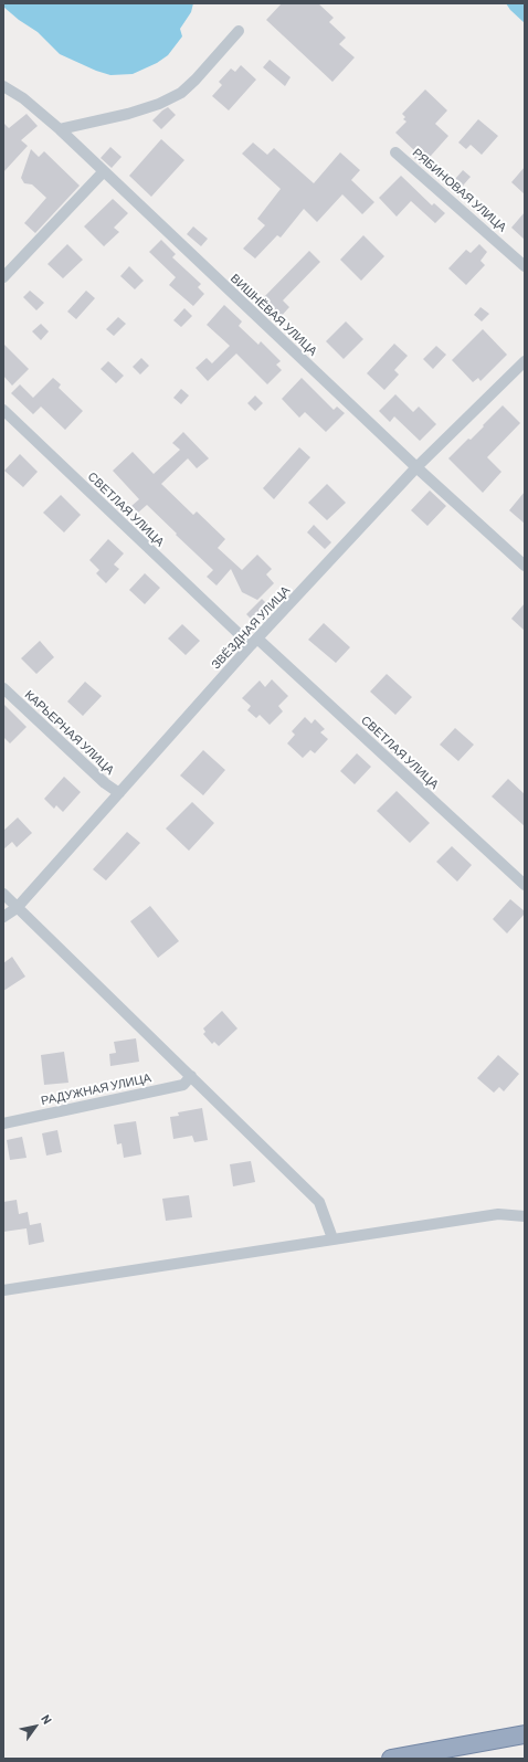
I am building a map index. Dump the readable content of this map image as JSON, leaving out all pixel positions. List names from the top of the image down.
{
  "streets": {
    "street": [
      "РЯБИНОВАЯ УЛИЦА",
      "ВИШНЁВАЯ УЛИЦА",
      "СВЕТЛАЯ УЛИЦА",
      "ЗВЁЗДНАЯ УЛИЦА",
      "КАРЬЕРНАЯ УЛИЦА",
      "РАДУЖНАЯ УЛИЦА"
    ]
  },
  "crossings": [
    ["ВИШНЁВАЯ УЛИЦА", "ЗВЁЗДНАЯ УЛИЦА"],
    ["СВЕТЛАЯ УЛИЦА", "ЗВЁЗДНАЯ УЛИЦА"],
    ["ЗВЁЗДНАЯ УЛИЦА", "КАРЬЕРНАЯ УЛИЦА"]
  ],
  "north": "top right"
}
